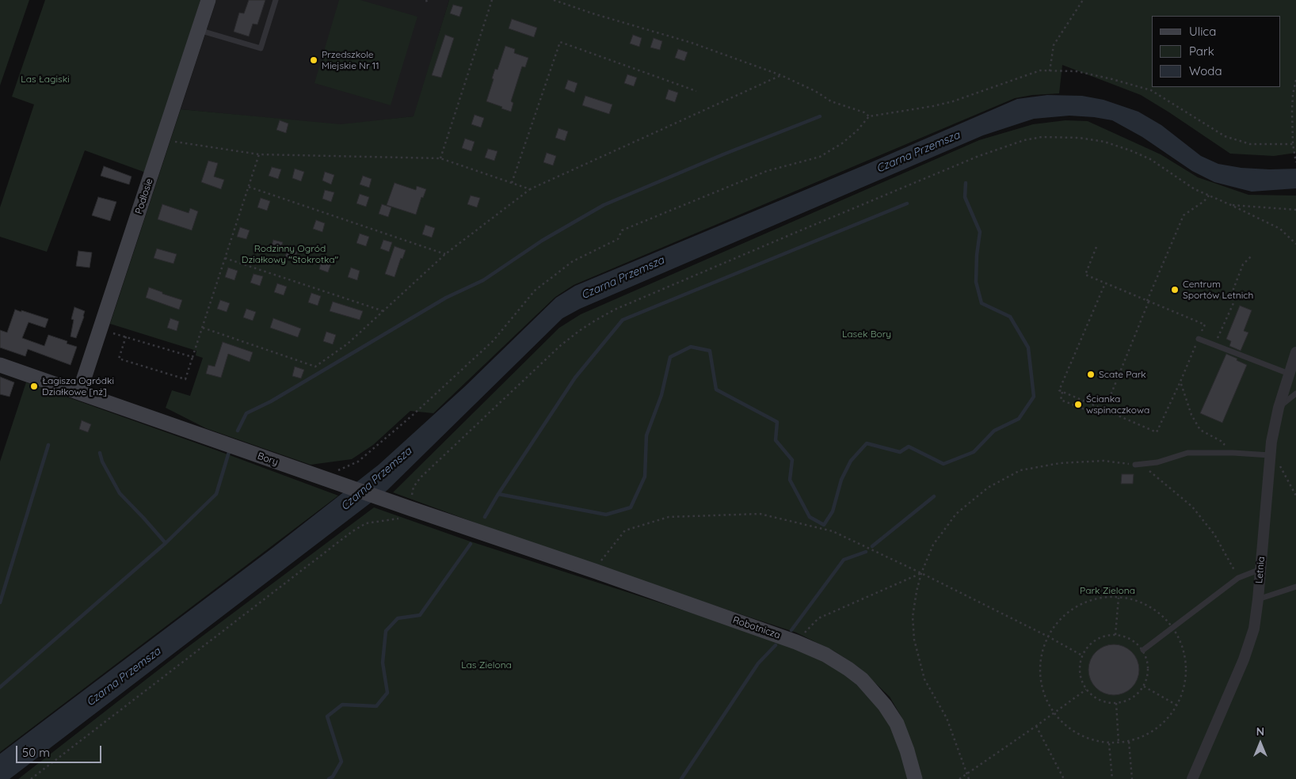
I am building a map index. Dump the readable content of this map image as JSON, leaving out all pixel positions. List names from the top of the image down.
{
  "streets": {
    "street": [
      "Podłosie",
      "Bory",
      "Letnia",
      "Robotnicza"
    ]
  },
  "crossings": [
    ["Podłosie", "Bory"],
    ["Bory", "Robotnicza"]
  ],
  "water": ["Czarna Przemsza"],
  "parks": [
    "Las Łagiski",
    "Rodzinny Ogród Działkowy \"Stokrotka\"",
    "Lasek Bory",
    "Park Zielona",
    "Las Zielona"
  ],
  "places": [
    "Przedszkole Miejskie Nr 11",
    "Centrum Sportów Letnich",
    "Scate Park",
    "Łagisza Ogródki Działkowe [nż]",
    "Ścianka wspinaczkowa"
  ],
  "legend": ["Ulica", "Park", "Woda"],
  "scale_bar": "50 m",
  "north": "top"
}
